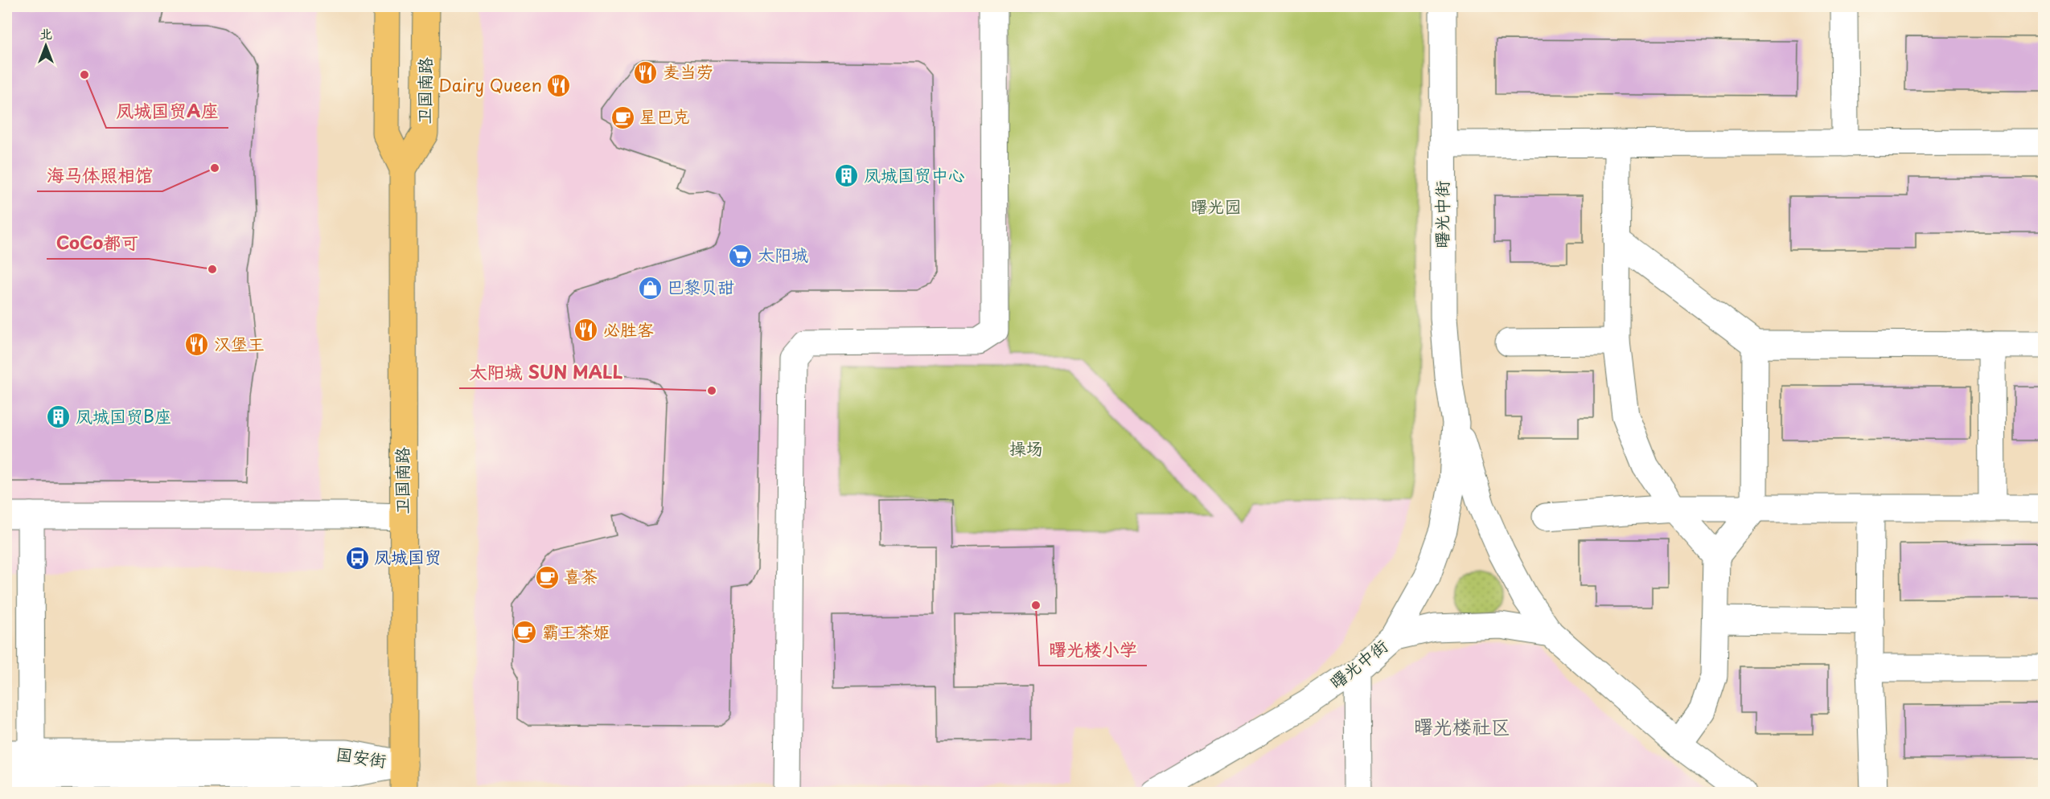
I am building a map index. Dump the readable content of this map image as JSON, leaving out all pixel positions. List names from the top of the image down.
{
  "streets": {
    "main road": ["卫国南路"],
    "street": ["曙光中街", "国安街"]
  },
  "crossings": [
    ["卫国南路", "国安街"]
  ],
  "districts": ["曙光楼社区"],
  "parks": ["曙光园", "操场"],
  "places": {
    "restaurant": [
      "麦当劳",
      "Dairy Queen",
      "必胜客",
      "汉堡王"
    ],
    "other": [
      "凤城国贸A座",
      "海马体照相馆",
      "CoCo都可",
      "太阳城 SUN MALL",
      "曙光楼小学"
    ],
    "cafe": ["星巴克", "喜茶", "霸王茶姬"],
    "building": ["凤城国贸中心", "凤城国贸B座"],
    "supermarket": ["太阳城"],
    "shop": ["巴黎贝甜"],
    "bus stop": ["凤城国贸"]
  },
  "north": "top"
}
